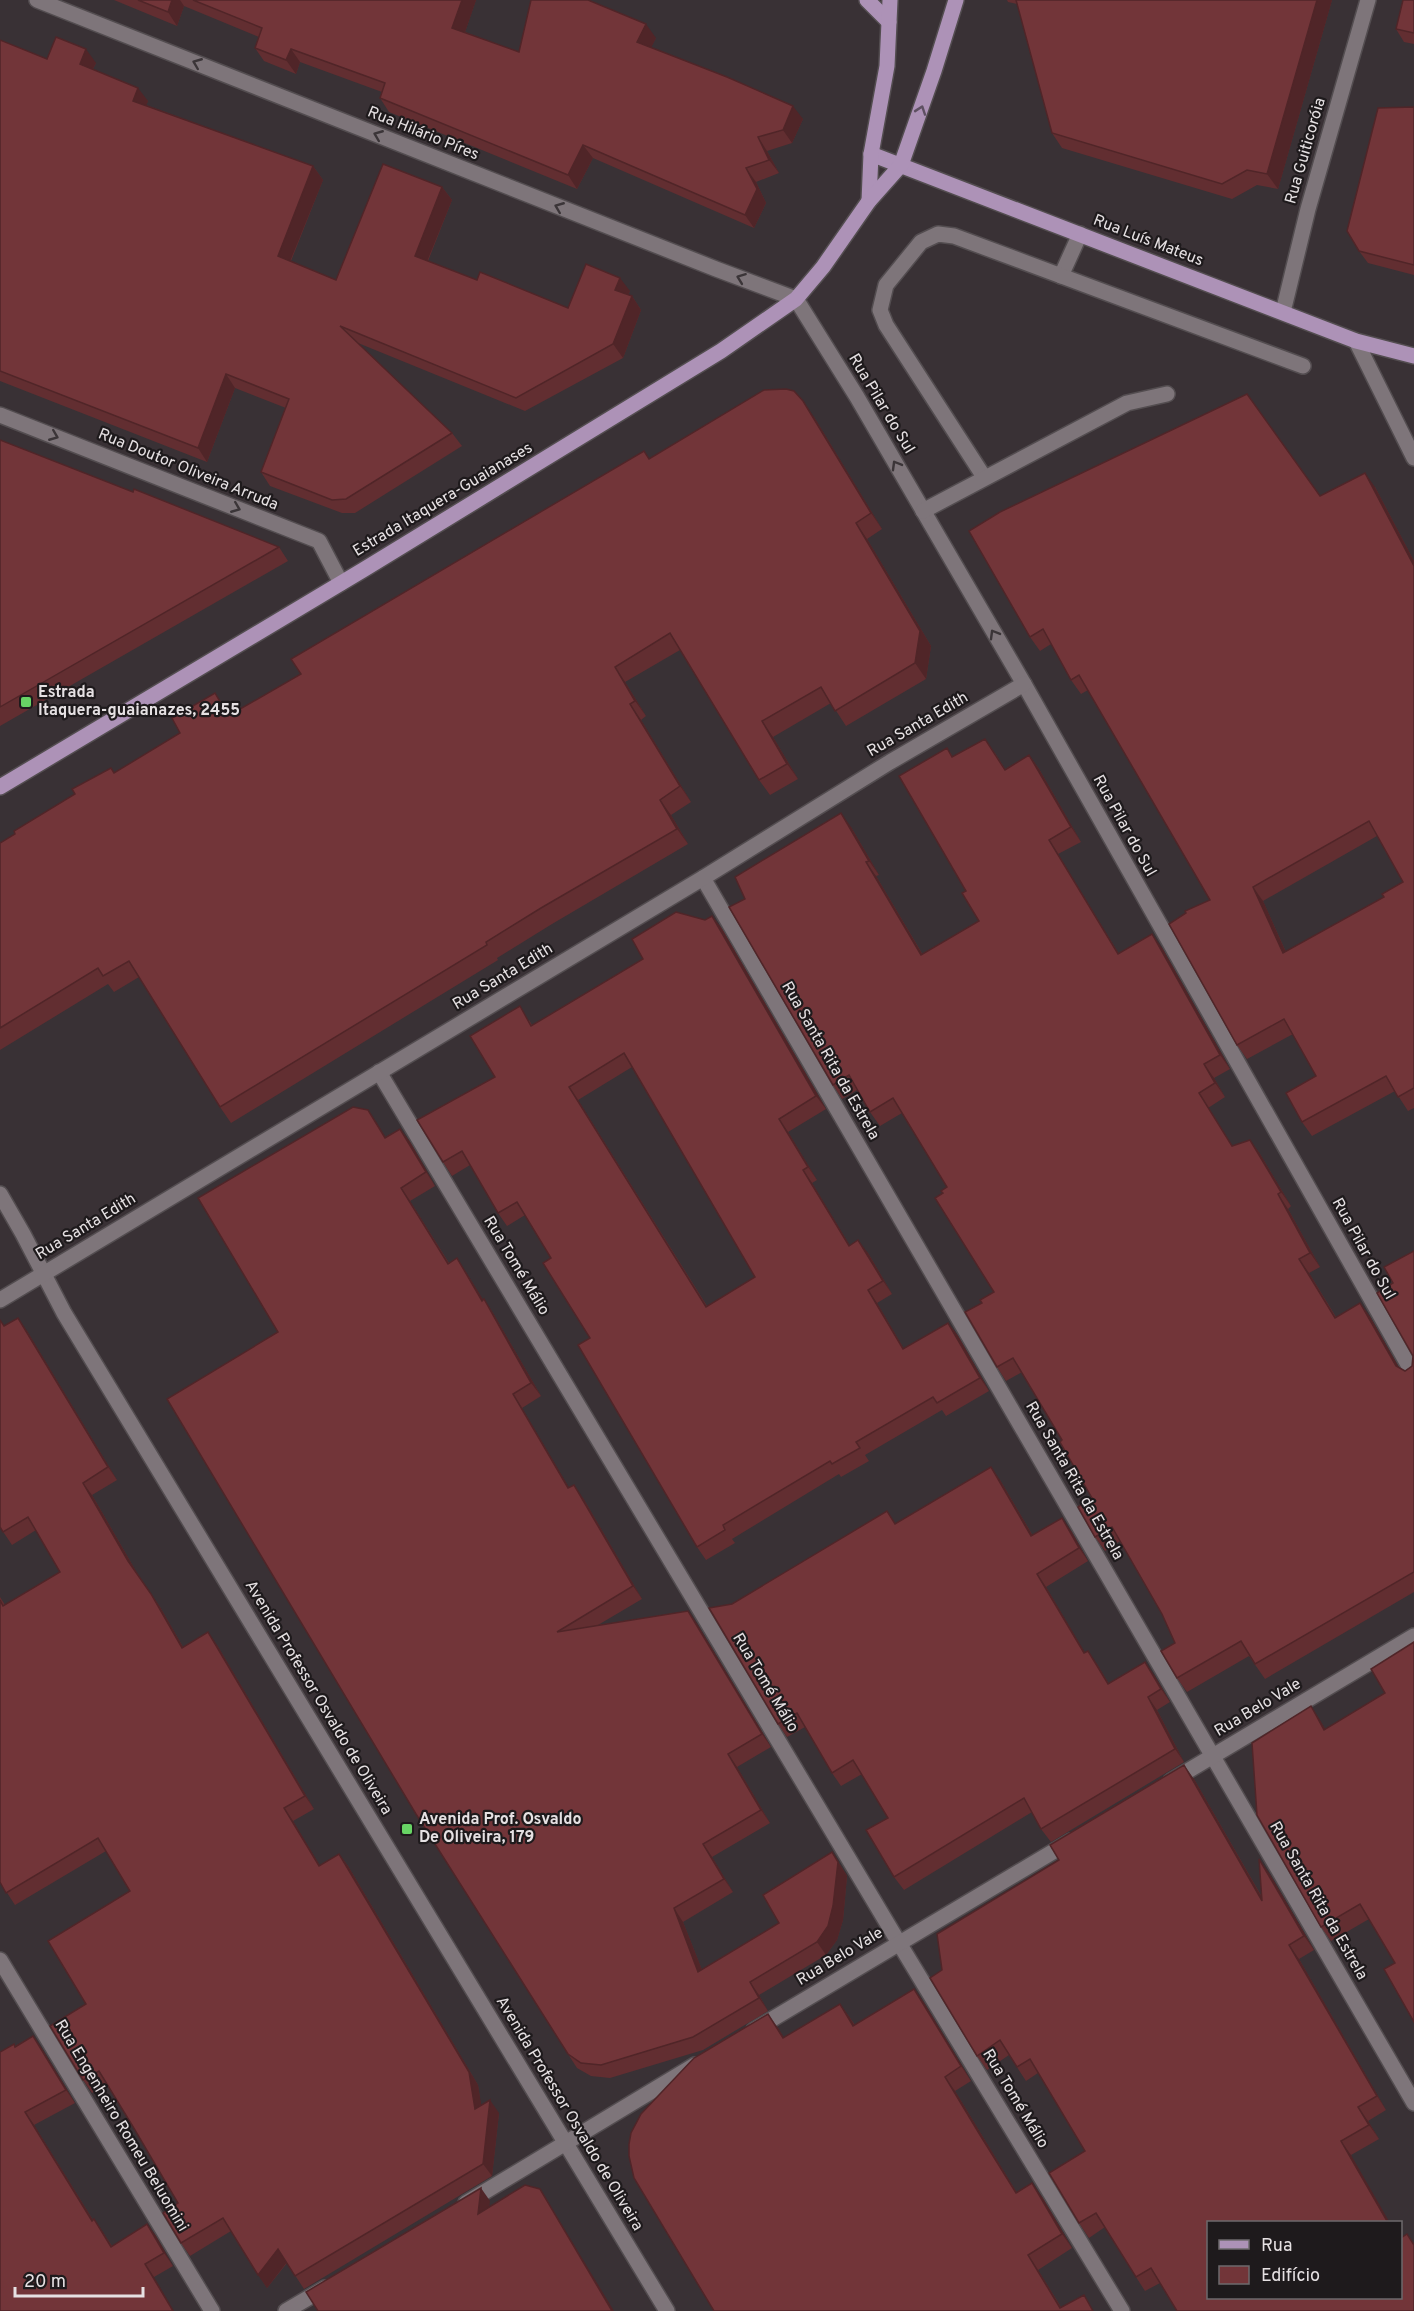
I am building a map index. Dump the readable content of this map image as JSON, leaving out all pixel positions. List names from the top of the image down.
{
  "streets": {
    "main road": ["Rua Luís Mateus", "Estrada Itaquera-Guaianases"],
    "street": [
      "Rua Hilário Píres",
      "Rua Guiticoróia",
      "Rua Pilar do Sul",
      "Rua Doutor Oliveira Arruda",
      "Rua Santa Edith",
      "Rua Santa Rita da Estrela",
      "Rua Tomé Málio",
      "Avenida Professor Osvaldo de Oliveira",
      "Rua Belo Vale",
      "Rua Engenheiro Romeu Beluomini"
    ]
  },
  "crossings": [
    ["Rua Hilário Píres", "Rua Pilar do Sul"],
    ["Rua Hilário Píres", "Estrada Itaquera-Guaianases"],
    ["Rua Guiticoróia", "Rua Luís Mateus"],
    ["Rua Luís Mateus", "Estrada Itaquera-Guaianases"],
    ["Rua Pilar do Sul", "Estrada Itaquera-Guaianases"],
    ["Rua Pilar do Sul", "Rua Santa Edith"],
    ["Rua Doutor Oliveira Arruda", "Estrada Itaquera-Guaianases"],
    ["Rua Santa Edith", "Rua Santa Rita da Estrela"],
    ["Rua Santa Edith", "Rua Tomé Málio"],
    ["Rua Santa Edith", "Avenida Professor Osvaldo de Oliveira"],
    ["Rua Santa Rita da Estrela", "Rua Belo Vale"],
    ["Rua Tomé Málio", "Rua Belo Vale"]
  ],
  "one_way": ["Rua Hilário Píres", "Rua Pilar do Sul", "Rua Doutor Oliveira Arruda"],
  "places": {
    "transit": ["Estrada Itaquera-guaianazes, 2455", "Avenida Prof. Osvaldo De Oliveira, 179"]
  },
  "legend": ["Rua", "Edifício"],
  "scale_bar": "20 m"
}
